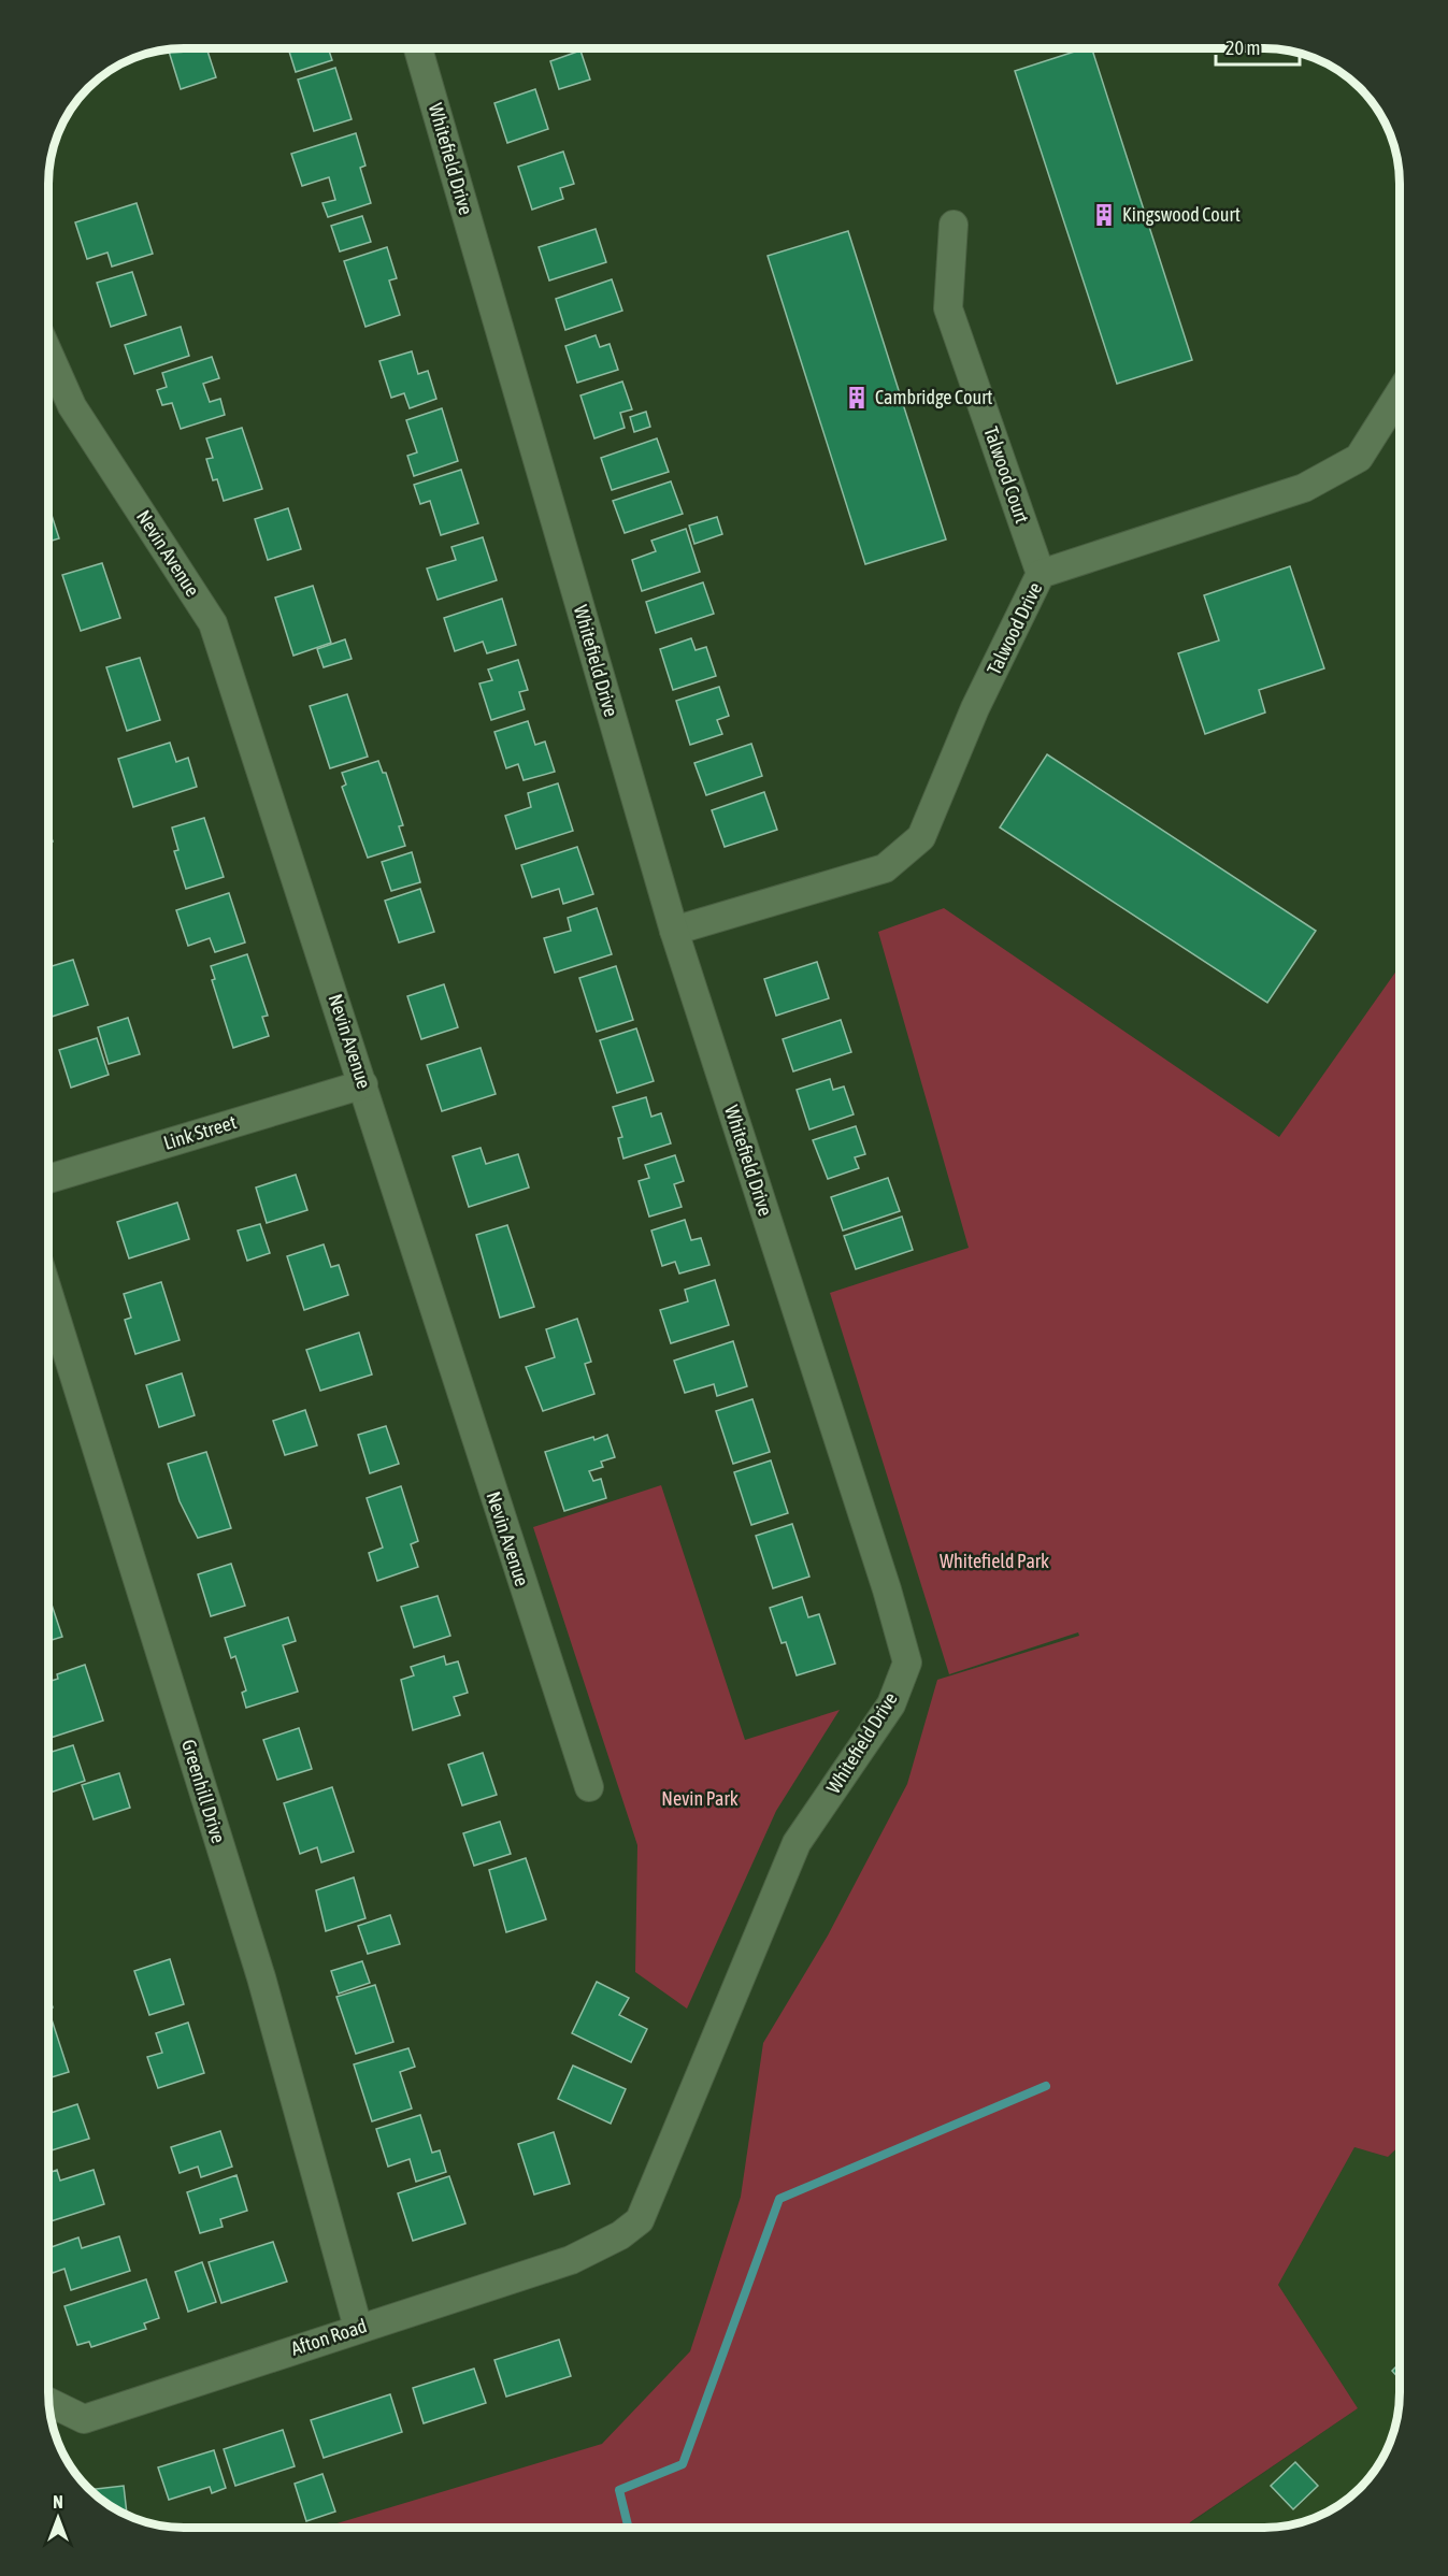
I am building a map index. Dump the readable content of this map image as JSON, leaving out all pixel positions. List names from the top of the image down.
{
  "streets": {
    "street": [
      "Whitefield Drive",
      "Talwood Court",
      "Nevin Avenue",
      "Talwood Drive",
      "Link Street",
      "Greenhill Drive",
      "Afton Road"
    ]
  },
  "crossings": [
    ["Whitefield Drive", "Talwood Drive"],
    ["Whitefield Drive", "Afton Road"],
    ["Talwood Court", "Talwood Drive"],
    ["Nevin Avenue", "Link Street"],
    ["Greenhill Drive", "Afton Road"]
  ],
  "parks": ["Whitefield Park", "Nevin Park"],
  "places": {
    "building": ["Kingswood Court", "Cambridge Court"]
  },
  "scale_bar": "20 m",
  "north": "top"
}
